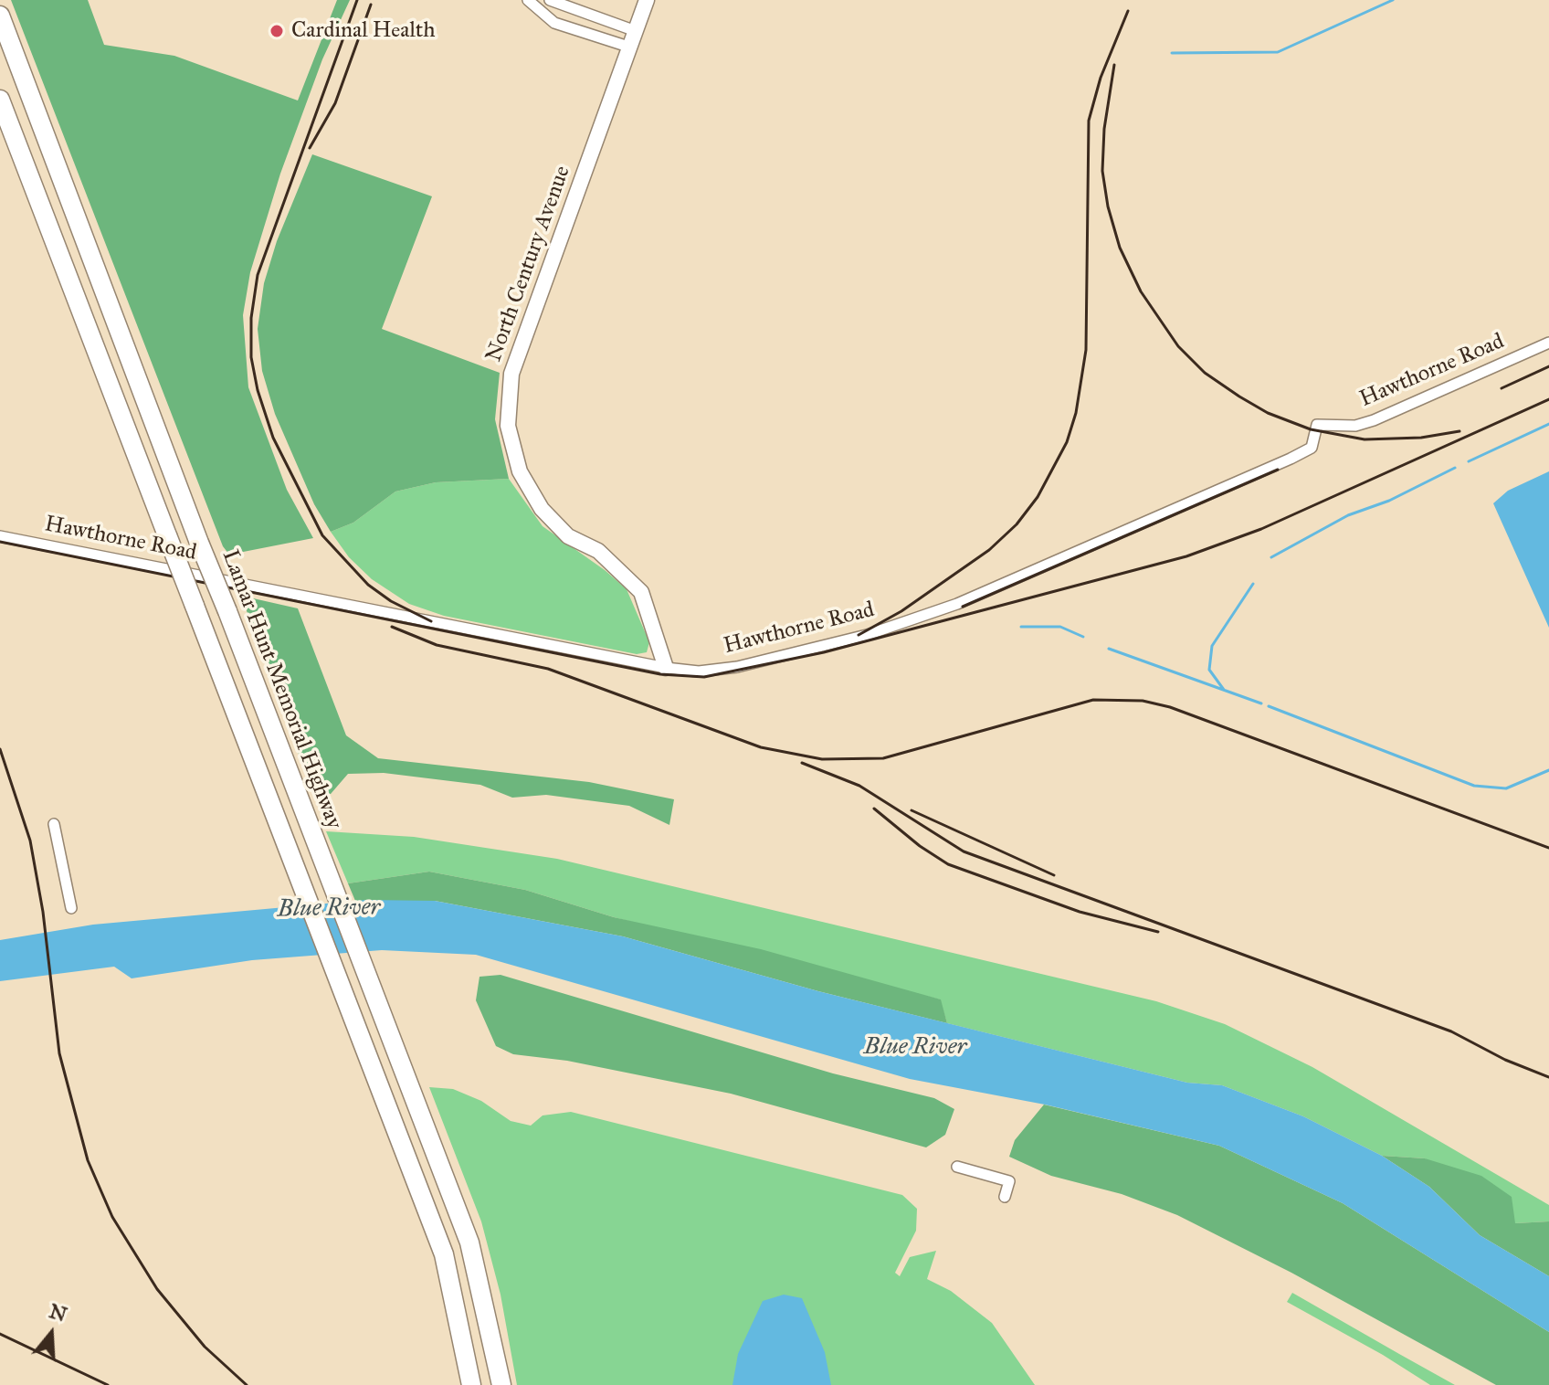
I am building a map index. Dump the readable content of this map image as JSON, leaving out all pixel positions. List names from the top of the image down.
{
  "streets": {
    "highway": ["Lamar Hunt Memorial Highway"],
    "street": ["North Century Avenue", "Hawthorne Road"]
  },
  "crossings": [
    ["North Century Avenue", "Hawthorne Road"]
  ],
  "water": ["Blue River"],
  "places": ["Cardinal Health"],
  "north": "top"
}
